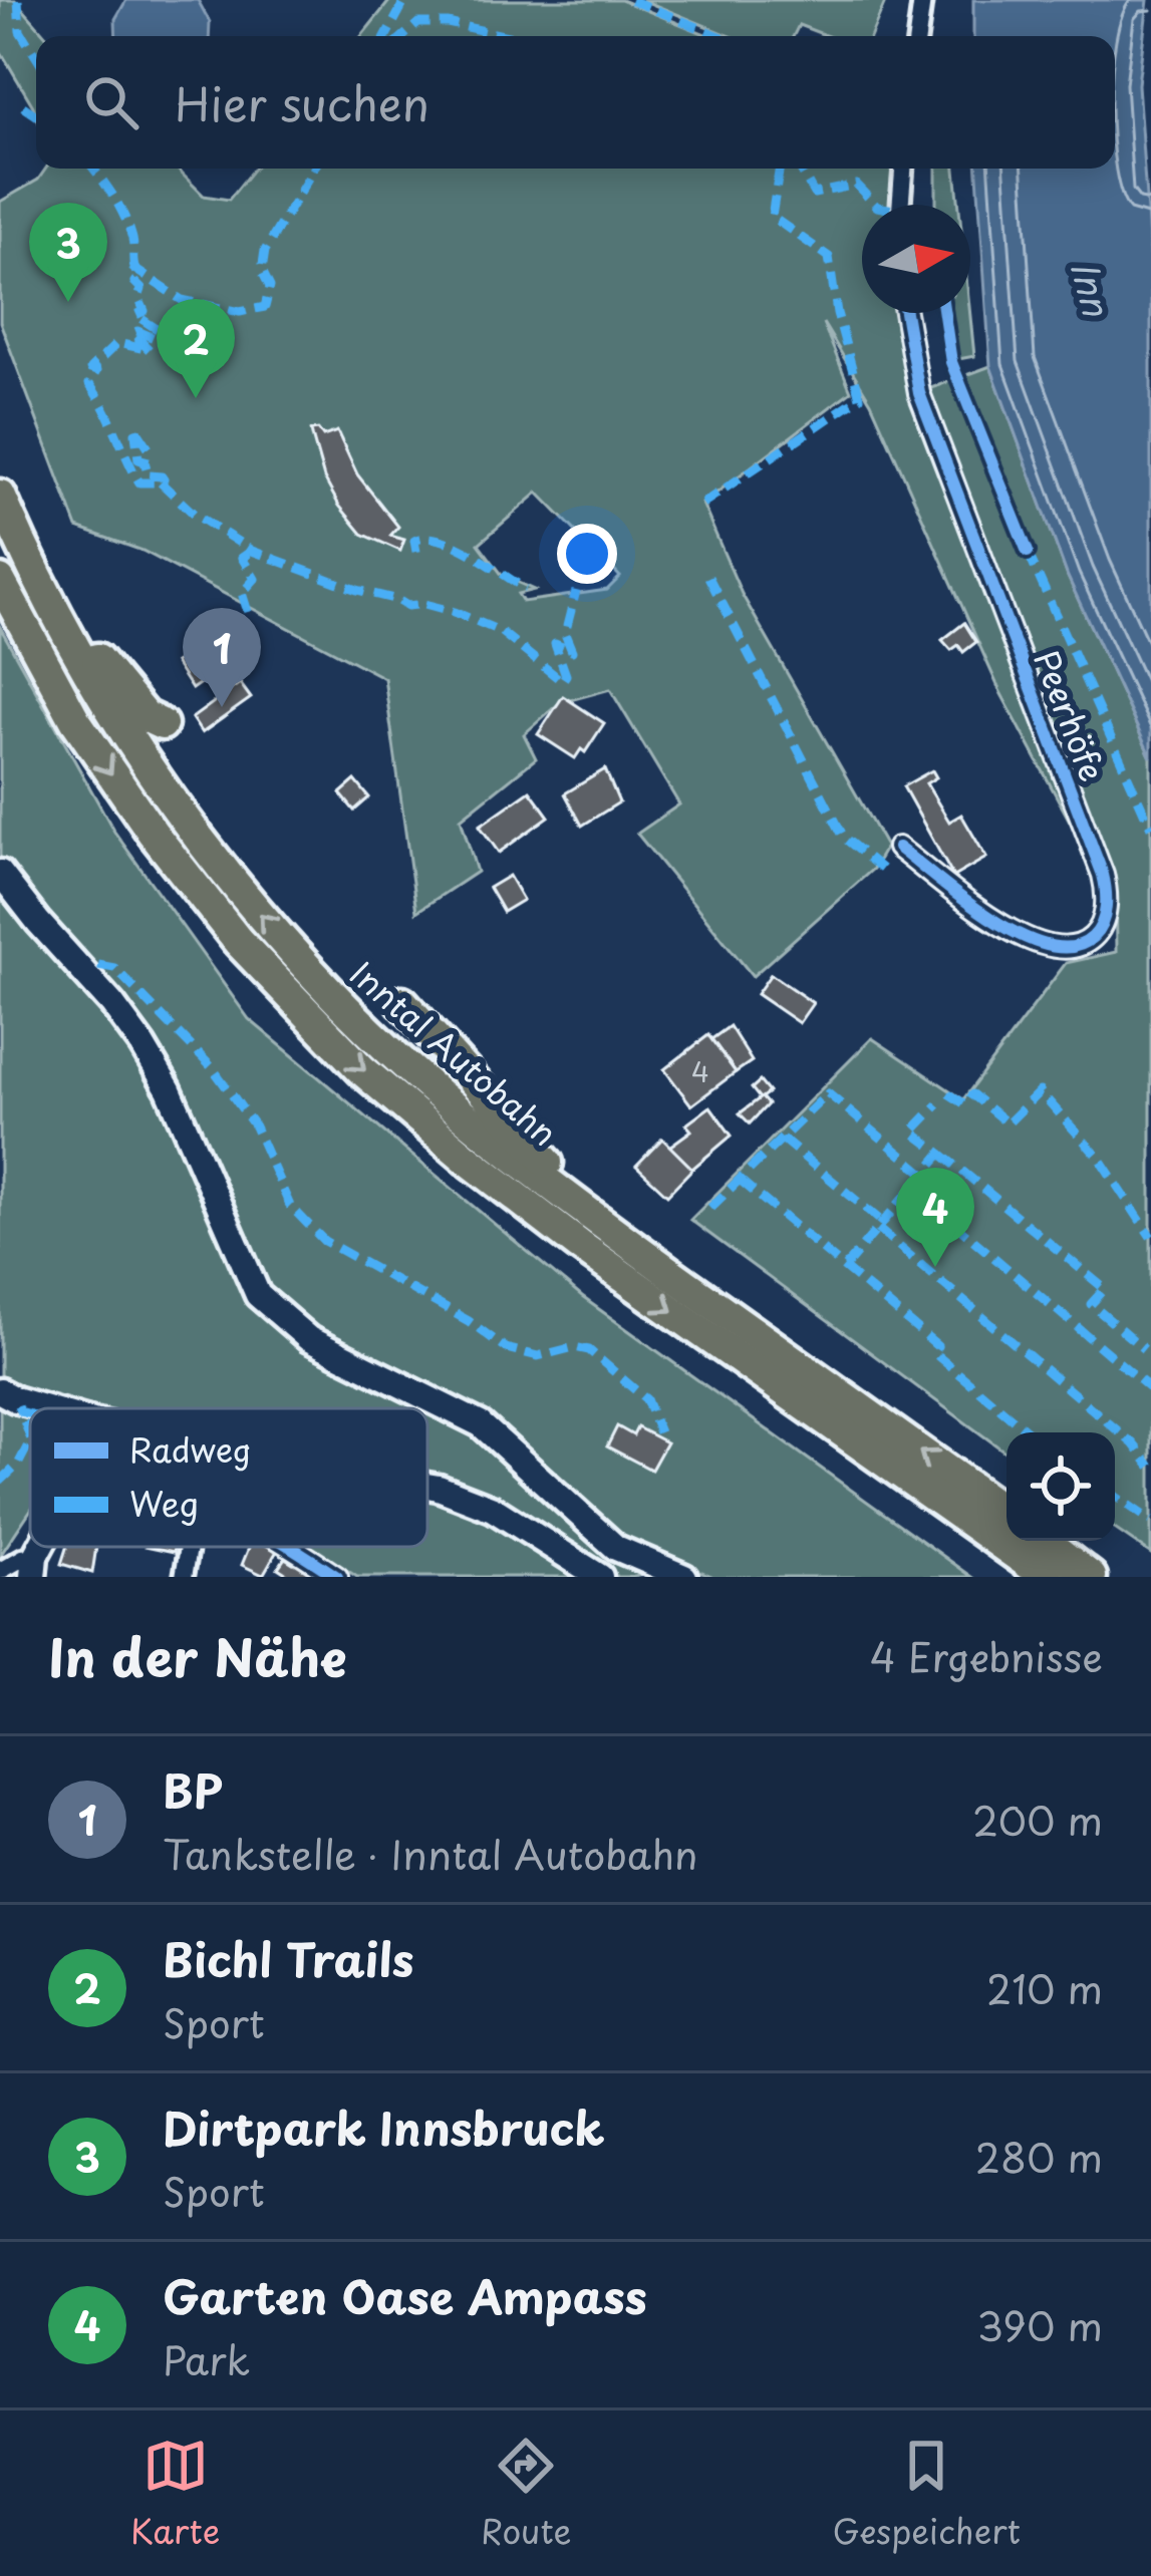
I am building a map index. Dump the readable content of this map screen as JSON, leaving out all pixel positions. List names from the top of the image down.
{
  "streets": {
    "highway": ["Inntal Autobahn"],
    "street": ["Peerhöfe"]
  },
  "water": ["Inn"],
  "house_numbers": ["4"],
  "legend": ["Radweg", "Weg"],
  "north": "right",
  "page": {
    "search": "Hier suchen",
    "pins": [
      "3",
      "2",
      "1",
      "4"
    ],
    "heading": ["In der Nähe", "4 Ergebnisse"],
    "list": [
      {
        "mark": "1",
        "name": "BP",
        "note": "Tankstelle · Inntal Autobahn",
        "value": "200 m"
      },
      {
        "mark": "2",
        "name": "Bichl Trails",
        "note": "Sport",
        "value": "210 m"
      },
      {
        "mark": "3",
        "name": "Dirtpark Innsbruck",
        "note": "Sport",
        "value": "280 m"
      },
      {
        "mark": "4",
        "name": "Garten Oase Ampass",
        "note": "Park",
        "value": "390 m"
      }
    ],
    "nav": ["Karte", "Route", "Gespeichert"]
  }
}
